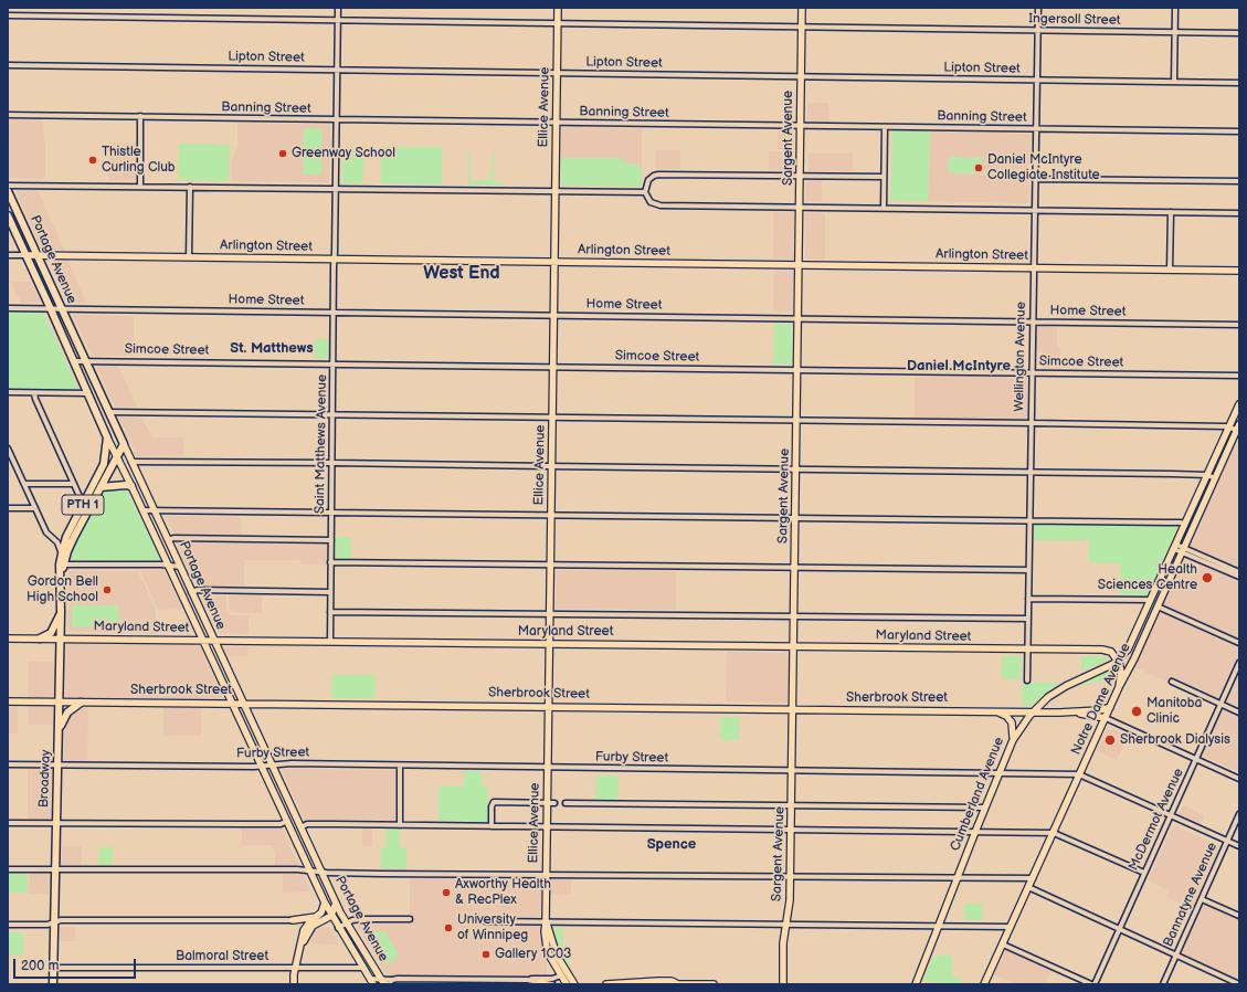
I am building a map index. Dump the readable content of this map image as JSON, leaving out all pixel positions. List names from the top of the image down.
{
  "streets": {
    "highway": ["Portage Avenue", "PTH 1", "Broadway"],
    "main road": [
      "Ellice Avenue",
      "Sargent Avenue",
      "Arlington Street",
      "Maryland Street",
      "Sherbrook Street",
      "Notre Dame Avenue",
      "Cumberland Avenue"
    ],
    "street": [
      "Ingersoll Street",
      "Lipton Street",
      "Banning Street",
      "Home Street",
      "Simcoe Street",
      "Wellington Avenue",
      "Saint Matthews Avenue",
      "Furby Street",
      "McDermot Avenue",
      "Bannatyne Avenue",
      "Balmoral Street"
    ]
  },
  "crossings": [
    ["Ingersoll Street", "Ellice Avenue"],
    ["Ingersoll Street", "Sargent Avenue"],
    ["Ingersoll Street", "Wellington Avenue"],
    ["Ingersoll Street", "Saint Matthews Avenue"],
    ["Lipton Street", "Ellice Avenue"],
    ["Lipton Street", "Sargent Avenue"],
    ["Lipton Street", "Wellington Avenue"],
    ["Lipton Street", "Saint Matthews Avenue"],
    ["Ellice Avenue", "Banning Street"],
    ["Ellice Avenue", "Arlington Street"],
    ["Ellice Avenue", "Home Street"],
    ["Ellice Avenue", "Simcoe Street"],
    ["Ellice Avenue", "Maryland Street"],
    ["Ellice Avenue", "Sherbrook Street"],
    ["Ellice Avenue", "Furby Street"],
    ["Banning Street", "Sargent Avenue"],
    ["Banning Street", "Wellington Avenue"],
    ["Banning Street", "Saint Matthews Avenue"],
    ["Sargent Avenue", "Arlington Street"],
    ["Sargent Avenue", "Home Street"],
    ["Sargent Avenue", "Simcoe Street"],
    ["Sargent Avenue", "Maryland Street"],
    ["Sargent Avenue", "Sherbrook Street"],
    ["Sargent Avenue", "Furby Street"],
    ["Arlington Street", "Portage Avenue"],
    ["Arlington Street", "Wellington Avenue"],
    ["Arlington Street", "Saint Matthews Avenue"],
    ["Portage Avenue", "Home Street"],
    ["Portage Avenue", "Simcoe Street"],
    ["Portage Avenue", "Maryland Street"],
    ["Portage Avenue", "Sherbrook Street"],
    ["Portage Avenue", "Furby Street"],
    ["Portage Avenue", "Broadway"],
    ["Portage Avenue", "Balmoral Street"],
    ["Home Street", "Wellington Avenue"],
    ["Home Street", "Saint Matthews Avenue"],
    ["Simcoe Street", "Wellington Avenue"],
    ["Simcoe Street", "Saint Matthews Avenue"],
    ["Wellington Avenue", "Maryland Street"],
    ["Saint Matthews Avenue", "Maryland Street"],
    ["Maryland Street", "Notre Dame Avenue"],
    ["Maryland Street", "Broadway"],
    ["Maryland Street", "Cumberland Avenue"],
    ["Sherbrook Street", "Notre Dame Avenue"],
    ["Sherbrook Street", "Broadway"],
    ["Sherbrook Street", "Cumberland Avenue"],
    ["Sherbrook Street", "McDermot Avenue"],
    ["Notre Dame Avenue", "Furby Street"],
    ["Notre Dame Avenue", "Cumberland Avenue"],
    ["Furby Street", "Broadway"],
    ["Furby Street", "Cumberland Avenue"],
    ["Furby Street", "McDermot Avenue"],
    ["Furby Street", "Bannatyne Avenue"],
    ["Broadway", "Balmoral Street"]
  ],
  "districts": [
    "West End",
    "St. Matthews",
    "Daniel McIntyre",
    "Spence"
  ],
  "places": [
    "Greenway School",
    "Thistle Curling Club",
    "Daniel McIntyre Collegiate Institute",
    "Health Sciences Centre",
    "Gordon Bell High School",
    "Manitoba Clinic",
    "Sherbrook Dialysis",
    "Axworthy Health & RecPlex",
    "University of Winnipeg",
    "Gallery 1C03"
  ],
  "scale_bar": "200 m"
}
